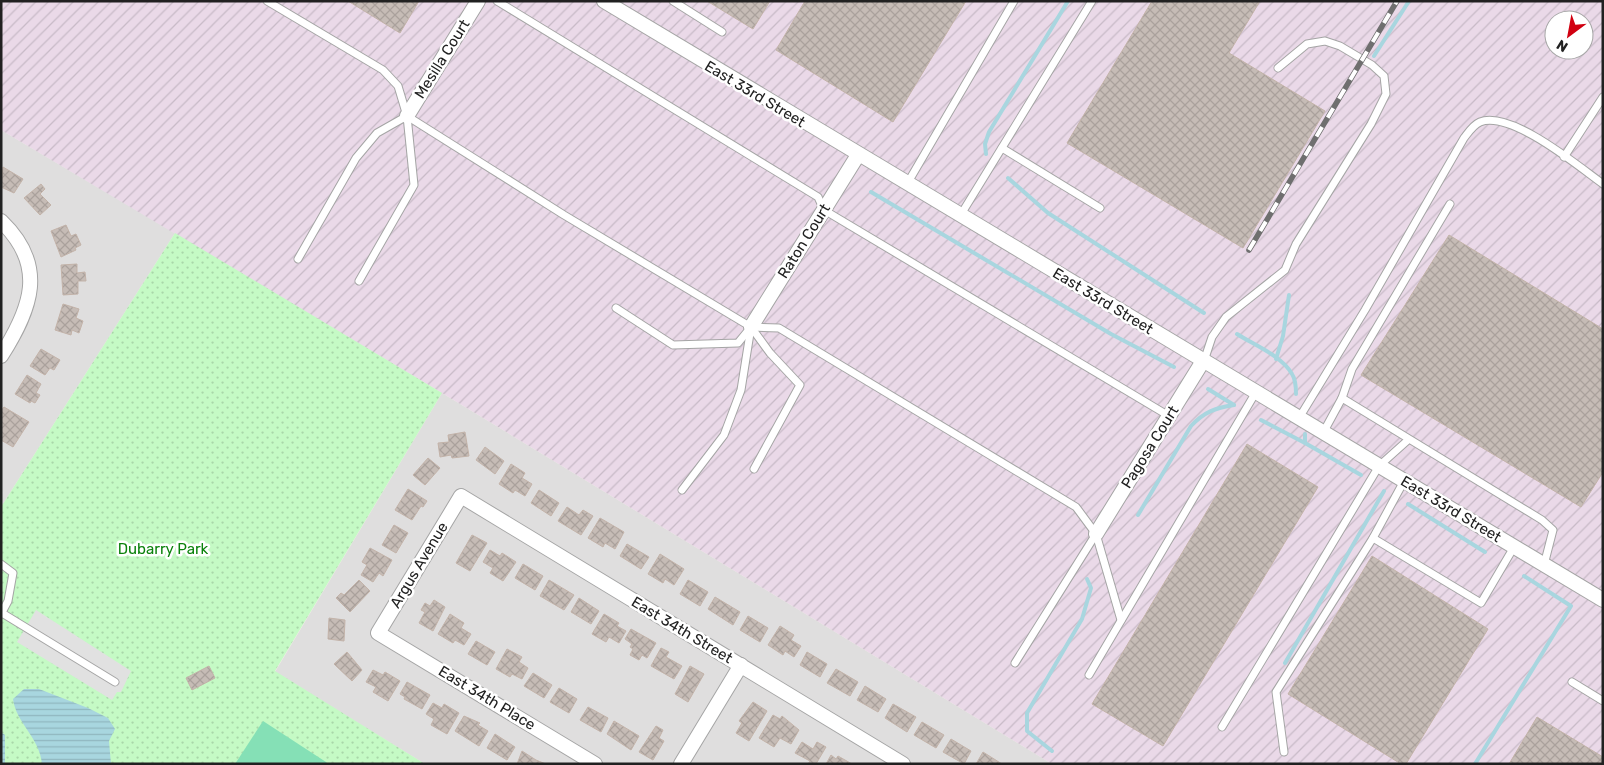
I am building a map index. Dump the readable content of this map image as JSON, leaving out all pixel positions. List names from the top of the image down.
{
  "streets": {
    "street": [
      "Mesilla Court",
      "East 33rd Street",
      "Raton Court",
      "Pagosa Court",
      "Argus Avenue",
      "East 34th Street",
      "East 34th Place"
    ]
  },
  "crossings": [
    ["East 33rd Street", "Raton Court"],
    ["East 33rd Street", "Pagosa Court"],
    ["Argus Avenue", "East 34th Street"],
    ["Argus Avenue", "East 34th Place"]
  ],
  "parks": ["Dubarry Park"],
  "north": "bottom left"
}
